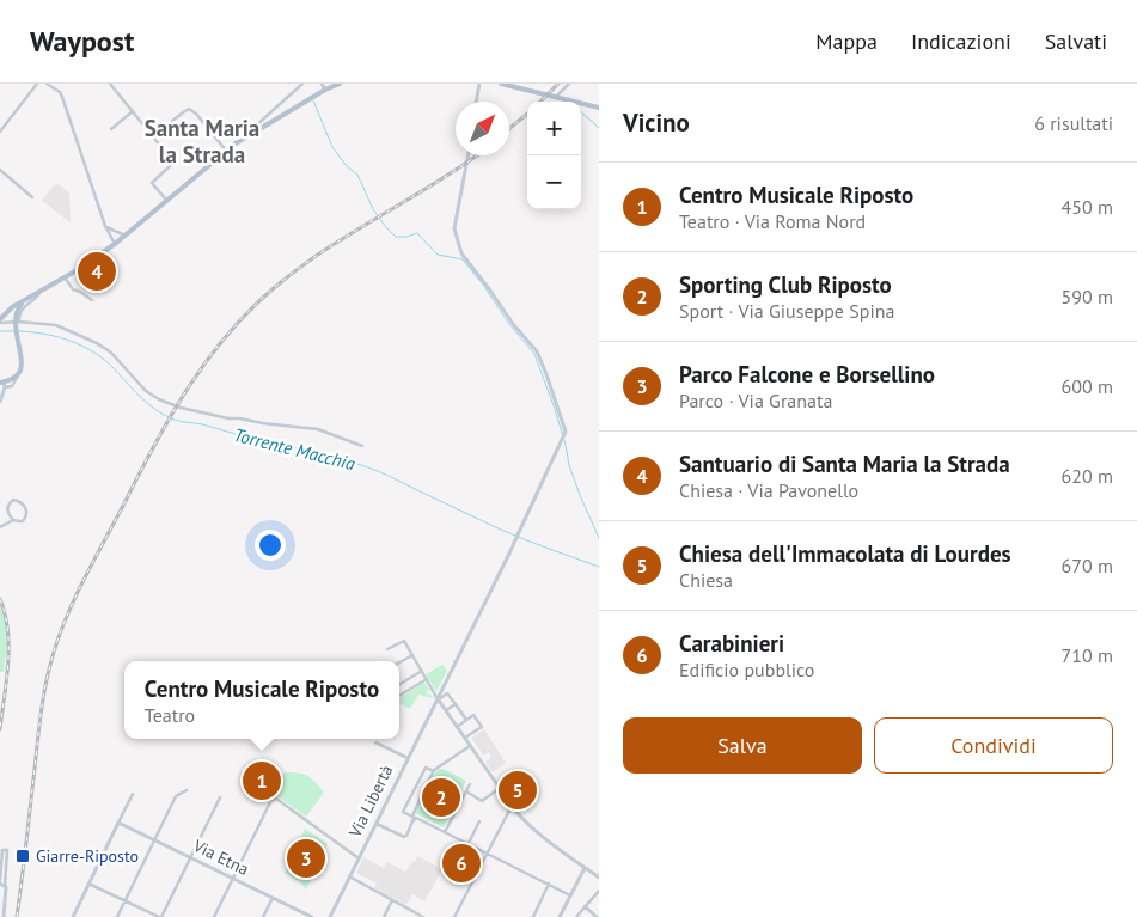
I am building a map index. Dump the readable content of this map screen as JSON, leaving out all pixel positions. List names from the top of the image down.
{
  "streets": {
    "street": ["Via Libertà", "Via Etna"]
  },
  "districts": ["Santa Maria la Strada"],
  "water": ["Torrente Macchia"],
  "places": {
    "transit": ["Giarre-Riposto"]
  },
  "north": "top right",
  "page": {
    "header": "Waypost",
    "nav": ["Mappa", "Indicazioni", "Salvati"],
    "heading": ["Vicino", "6 risultati"],
    "map_buttons": ["+", "−"],
    "list": [
      {
        "mark": "1",
        "name": "Centro Musicale Riposto",
        "note": "Teatro · Via Roma Nord",
        "value": "450 m"
      },
      {
        "mark": "2",
        "name": "Sporting Club Riposto",
        "note": "Sport · Via Giuseppe Spina",
        "value": "590 m"
      },
      {
        "mark": "3",
        "name": "Parco Falcone e Borsellino",
        "note": "Parco · Via Granata",
        "value": "600 m"
      },
      {
        "mark": "4",
        "name": "Santuario di Santa Maria la Strada",
        "note": "Chiesa · Via Pavonello",
        "value": "620 m"
      },
      {
        "mark": "5",
        "name": "Chiesa dell'Immacolata di Lourdes",
        "note": "Chiesa",
        "value": "670 m"
      },
      {
        "mark": "6",
        "name": "Carabinieri",
        "note": "Edificio pubblico",
        "value": "710 m"
      }
    ],
    "pins": [
      "4",
      "1",
      "5",
      "2",
      "3",
      "6"
    ],
    "popup": ["Centro Musicale Riposto", "Teatro"],
    "buttons": ["Salva", "Condividi"]
  }
}
